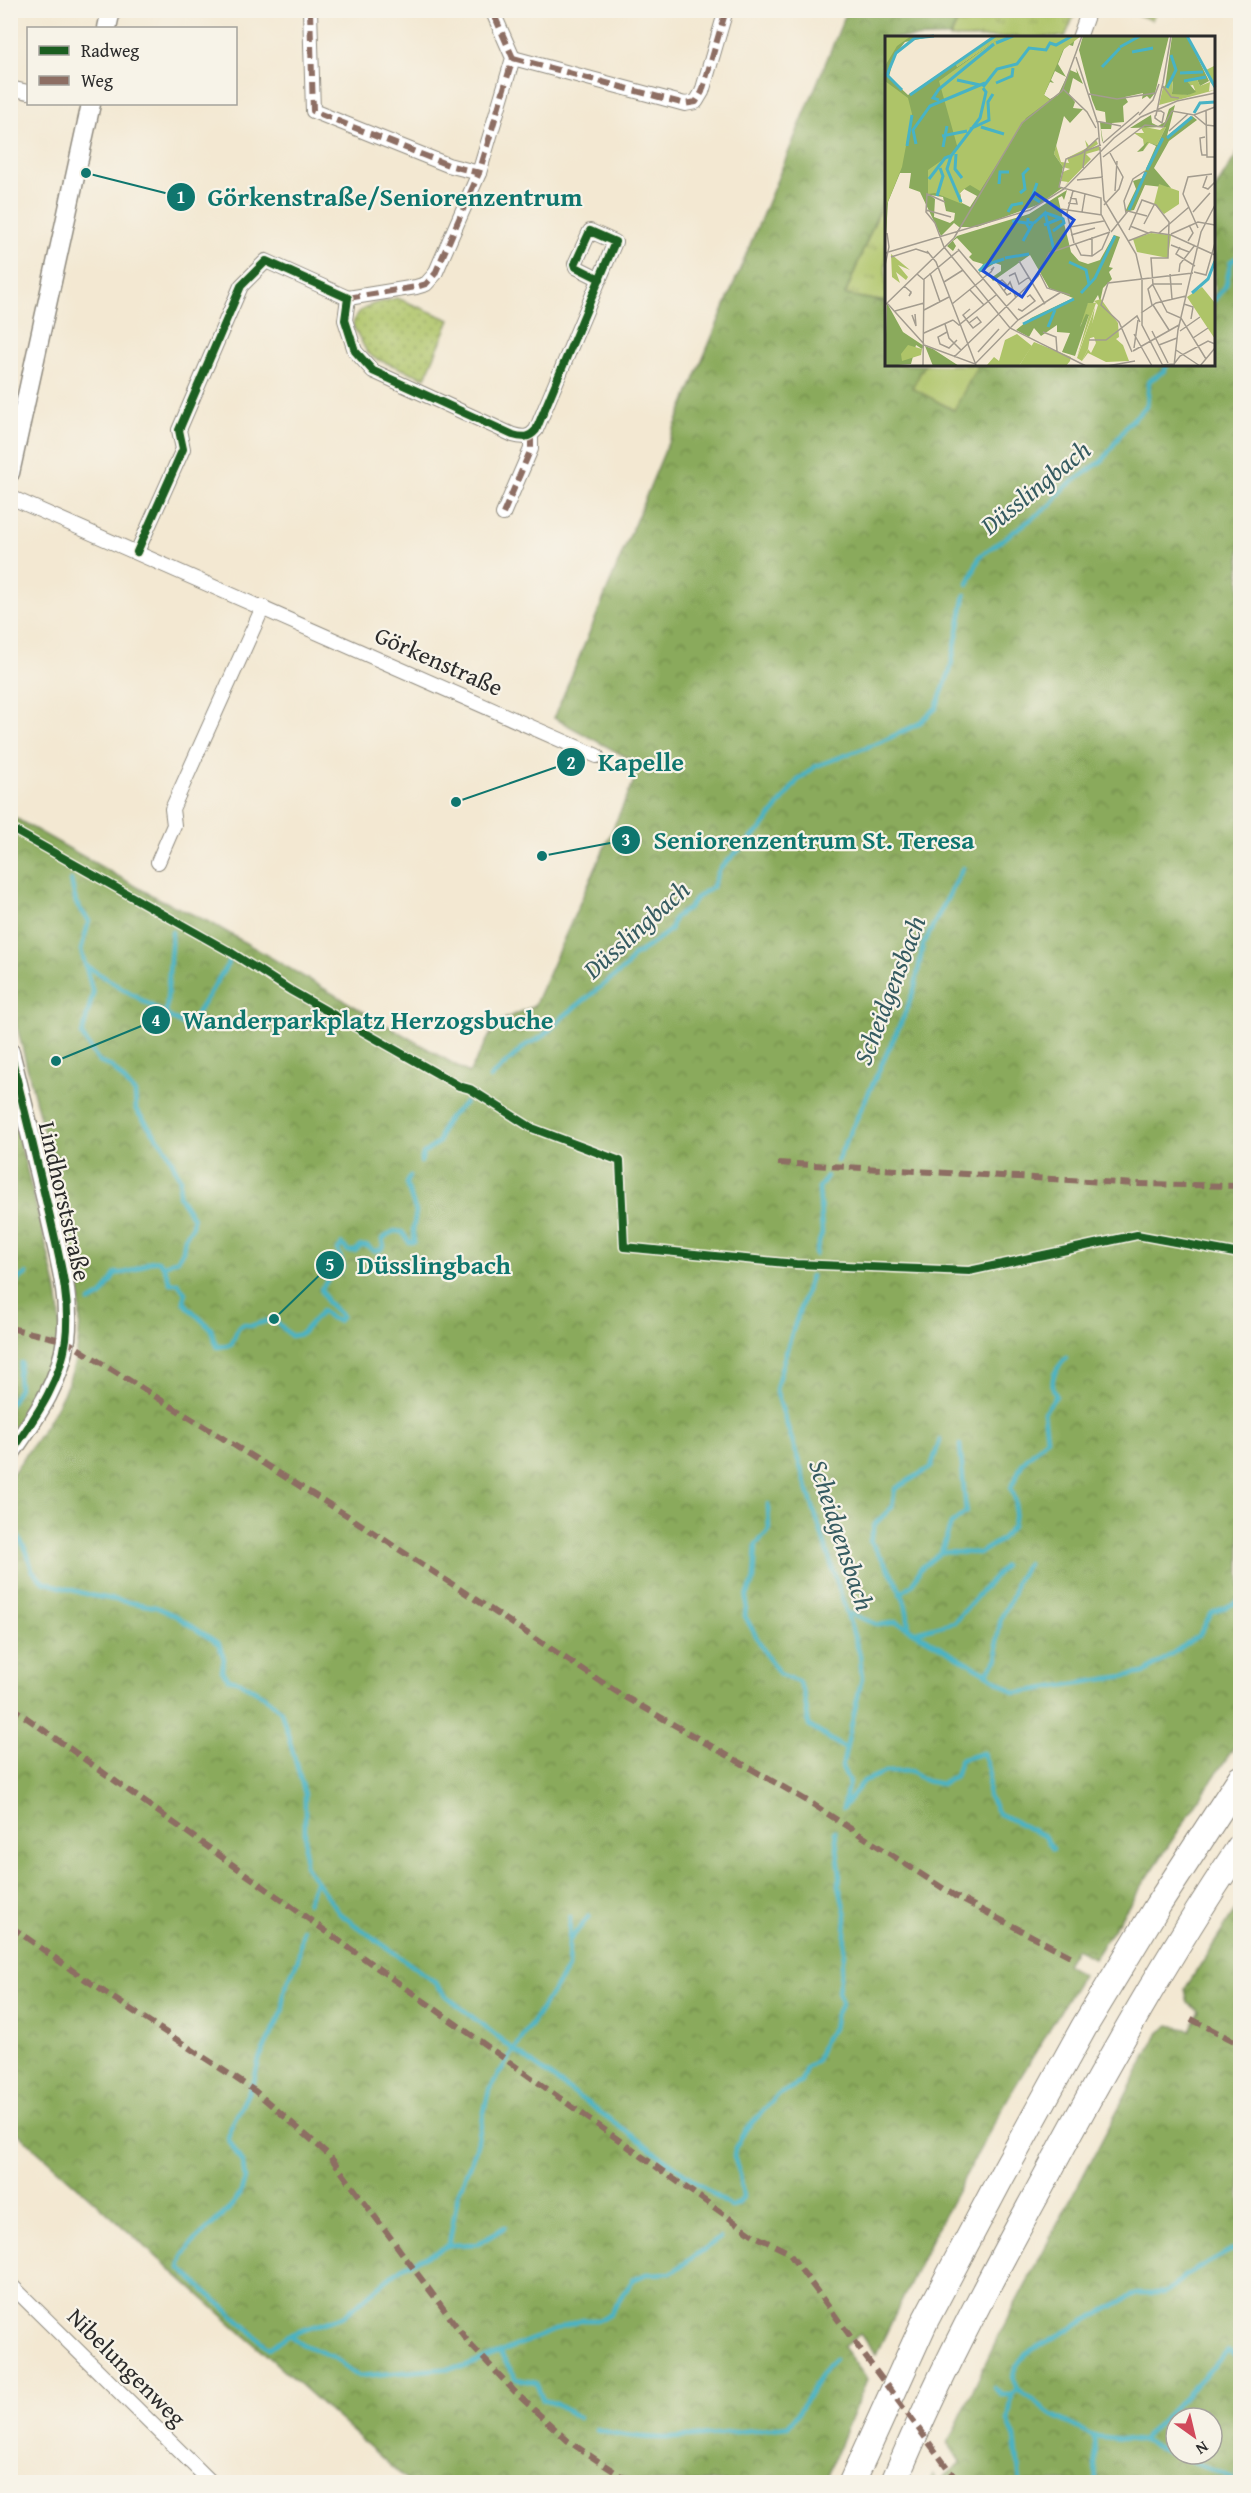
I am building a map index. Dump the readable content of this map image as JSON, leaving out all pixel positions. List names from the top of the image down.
{
  "streets": {
    "street": ["Görkenstraße", "Lindhorststraße", "Nibelungenweg"]
  },
  "water": ["Düsslingbach", "Scheidgensbach"],
  "places": [
    "Görkenstraße/Seniorenzentrum",
    "Kapelle",
    "Seniorenzentrum St. Teresa",
    "Wanderparkplatz Herzogsbuche",
    "Düsslingbach"
  ],
  "legend": ["Radweg", "Weg"],
  "north": "bottom right"
}
